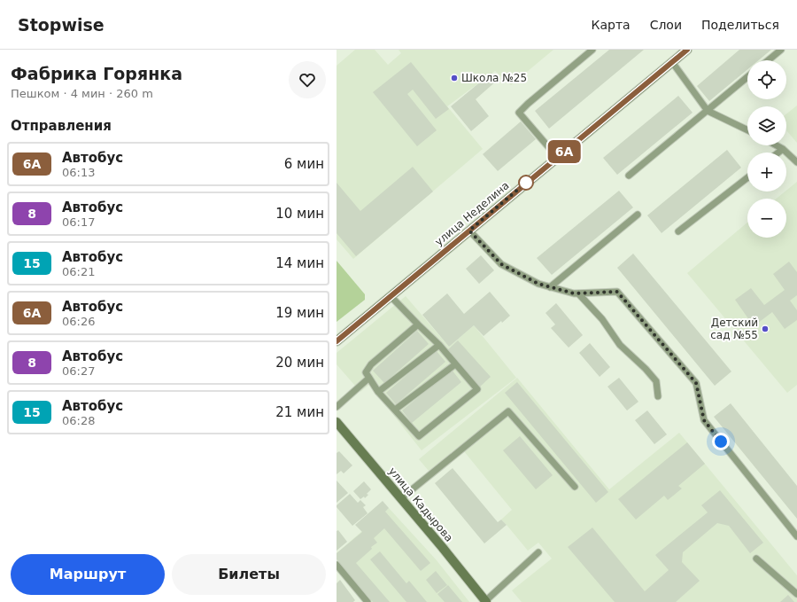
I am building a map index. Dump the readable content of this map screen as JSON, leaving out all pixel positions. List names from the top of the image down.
{
  "streets": {
    "street": ["улица Неделина", "улица Кадырова"]
  },
  "places": ["Школа №25", "Детский сад №55"],
  "lines": ["bus line 6А"],
  "page": {
    "header": "Stopwise",
    "nav": ["Карта", "Слои", "Поделиться"],
    "heading": [
      ["Фабрика Горянка", "Пешком · 4 мин · 260 m"],
      "Отправления"
    ],
    "on_map": "6А",
    "map_buttons": ["+", "−"],
    "list": [
      {
        "mark": "6А",
        "name": "Автобус",
        "note": "06:13",
        "value": "6 мин"
      },
      {
        "mark": "8",
        "name": "Автобус",
        "note": "06:17",
        "value": "10 мин"
      },
      {
        "mark": "15",
        "name": "Автобус",
        "note": "06:21",
        "value": "14 мин"
      },
      {
        "mark": "6А",
        "name": "Автобус",
        "note": "06:26",
        "value": "19 мин"
      },
      {
        "mark": "8",
        "name": "Автобус",
        "note": "06:27",
        "value": "20 мин"
      },
      {
        "mark": "15",
        "name": "Автобус",
        "note": "06:28",
        "value": "21 мин"
      }
    ],
    "buttons": ["Маршрут", "Билеты"]
  }
}
